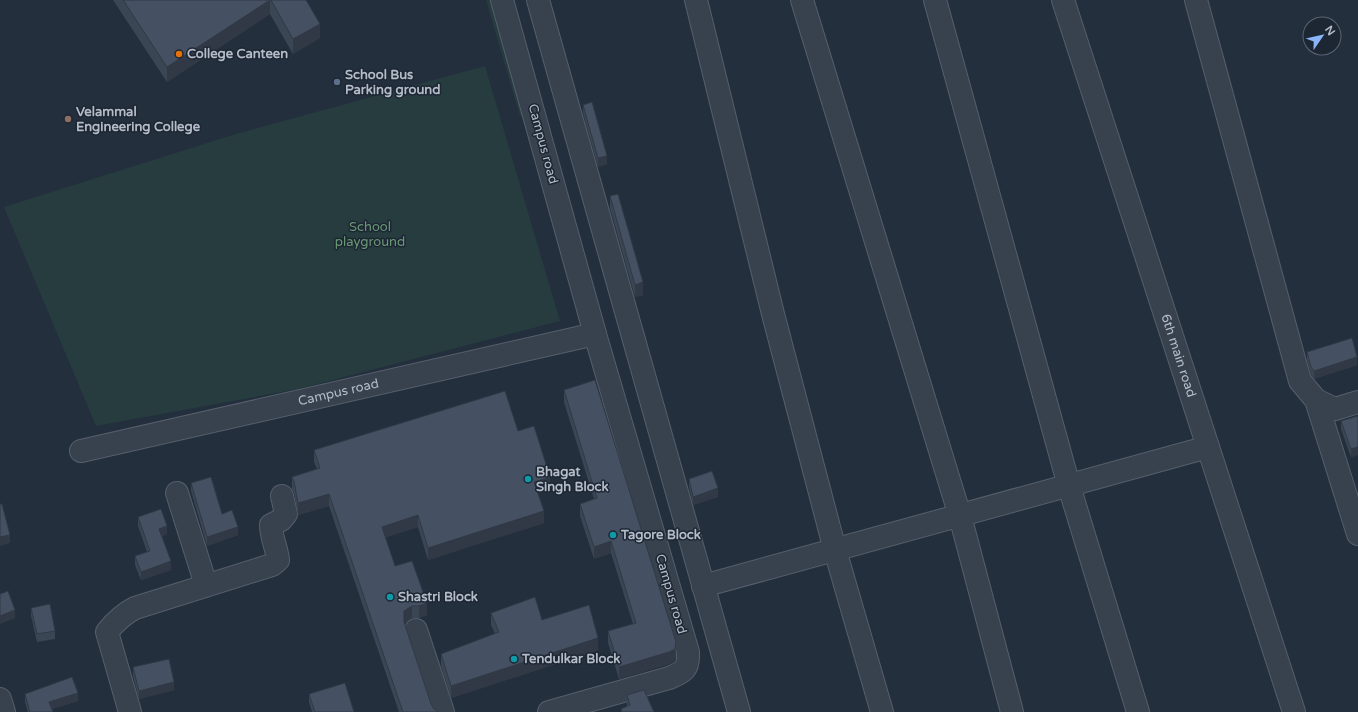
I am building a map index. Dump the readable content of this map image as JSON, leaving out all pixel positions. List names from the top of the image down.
{
  "streets": {
    "street": ["Campus road", "6th main road"]
  },
  "parks": ["School playground"],
  "places": [
    "College Canteen",
    "School Bus Parking ground",
    "Velammal Engineering College",
    "Bhagat Singh Block",
    "Tagore Block",
    "Shastri Block",
    "Tendulkar Block"
  ],
  "north": "top right"
}
